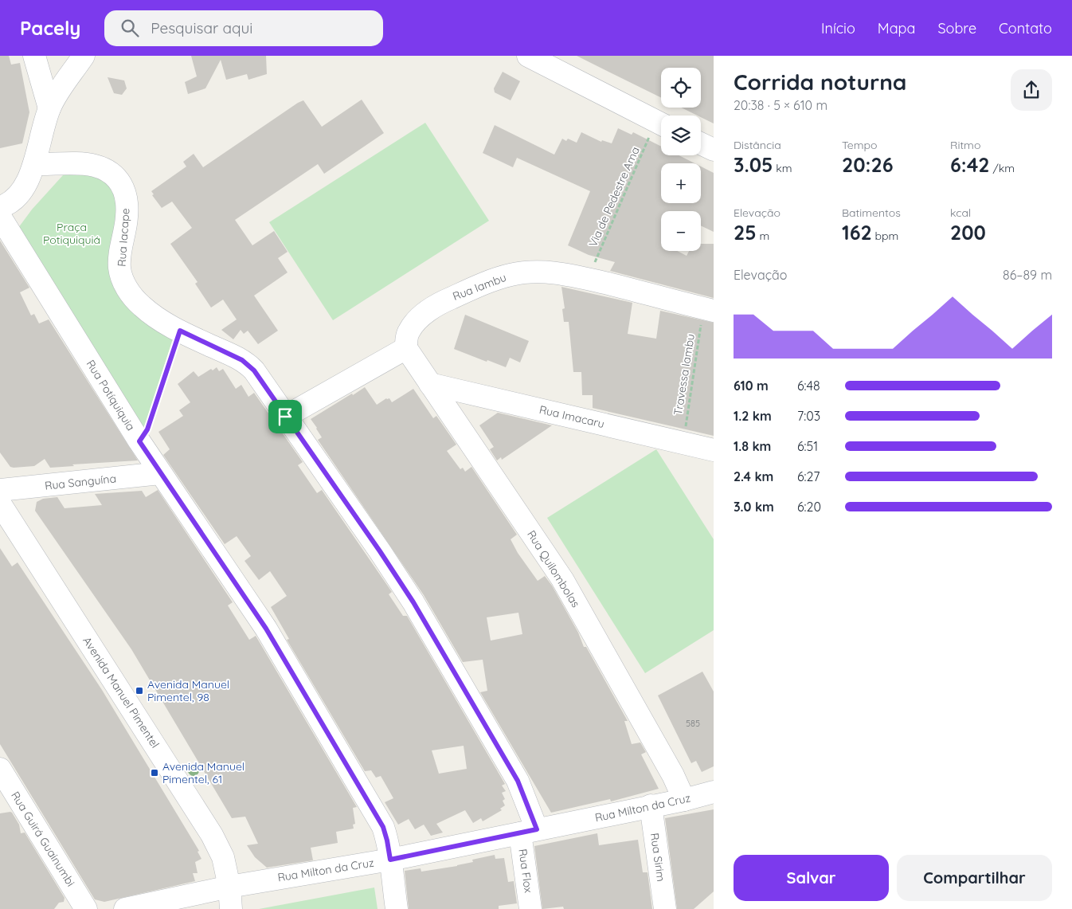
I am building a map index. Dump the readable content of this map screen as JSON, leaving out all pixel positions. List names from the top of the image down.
{
  "streets": {
    "street": [
      "Rua Iacape",
      "Rua Iambu",
      "Rua Potíquiquia",
      "Rua Imacaru",
      "Rua Sanguína",
      "Rua Quilombolas",
      "Avenida Manuel Pimentel",
      "Rua Milton da Cruz",
      "Rua Guirá Guainumbi",
      "Rua Sirim",
      "Rua Flox"
    ],
    "path": ["Via de Pedestre Ama", "Travessa Iambu"]
  },
  "crossings": [
    ["Via de Pedestre Ama", "Rua Iambu"],
    ["Rua Iacape", "Rua Milton da Cruz"],
    ["Rua Iacape", "Rua Flox"],
    ["Rua Iambu", "Travessa Iambu"],
    ["Rua Iambu", "Rua Quilombolas"],
    ["Travessa Iambu", "Rua Imacaru"],
    ["Rua Potíquiquia", "Rua Sanguína"],
    ["Rua Potíquiquia", "Rua Milton da Cruz"],
    ["Rua Imacaru", "Rua Quilombolas"],
    ["Rua Quilombolas", "Rua Milton da Cruz"],
    ["Avenida Manuel Pimentel", "Rua Milton da Cruz"],
    ["Rua Milton da Cruz", "Rua Sirim"],
    ["Rua Milton da Cruz", "Rua Flox"]
  ],
  "parks": ["Praça Potiquiquiá"],
  "places": {
    "transit": ["Avenida Manuel Pimentel, 98", "Avenida Manuel Pimentel, 61"]
  },
  "house_numbers": ["585"],
  "page": {
    "header": "Pacely",
    "search": "Pesquisar aqui",
    "nav": [
      "Início",
      "Mapa",
      "Sobre",
      "Contato"
    ],
    "heading": ["Corrida noturna", "20:38 · 5 × 610 m"],
    "map_buttons": ["+", "−"],
    "stats": [
      ["Distância", "3.05 km"],
      ["Tempo", "20:26"],
      ["Ritmo", "6:42 /km"],
      ["Elevação", "25 m"],
      ["Batimentos", "162 bpm"],
      ["kcal", "200"]
    ],
    "chart": ["Elevação", "86–89 m"],
    "list": [
      {
        "name": "610 m",
        "note": "6:48"
      },
      {
        "name": "1.2 km",
        "note": "7:03"
      },
      {
        "name": "1.8 km",
        "note": "6:51"
      },
      {
        "name": "2.4 km",
        "note": "6:27"
      },
      {
        "name": "3.0 km",
        "note": "6:20"
      }
    ],
    "buttons": ["Salvar", "Compartilhar"]
  }
}
